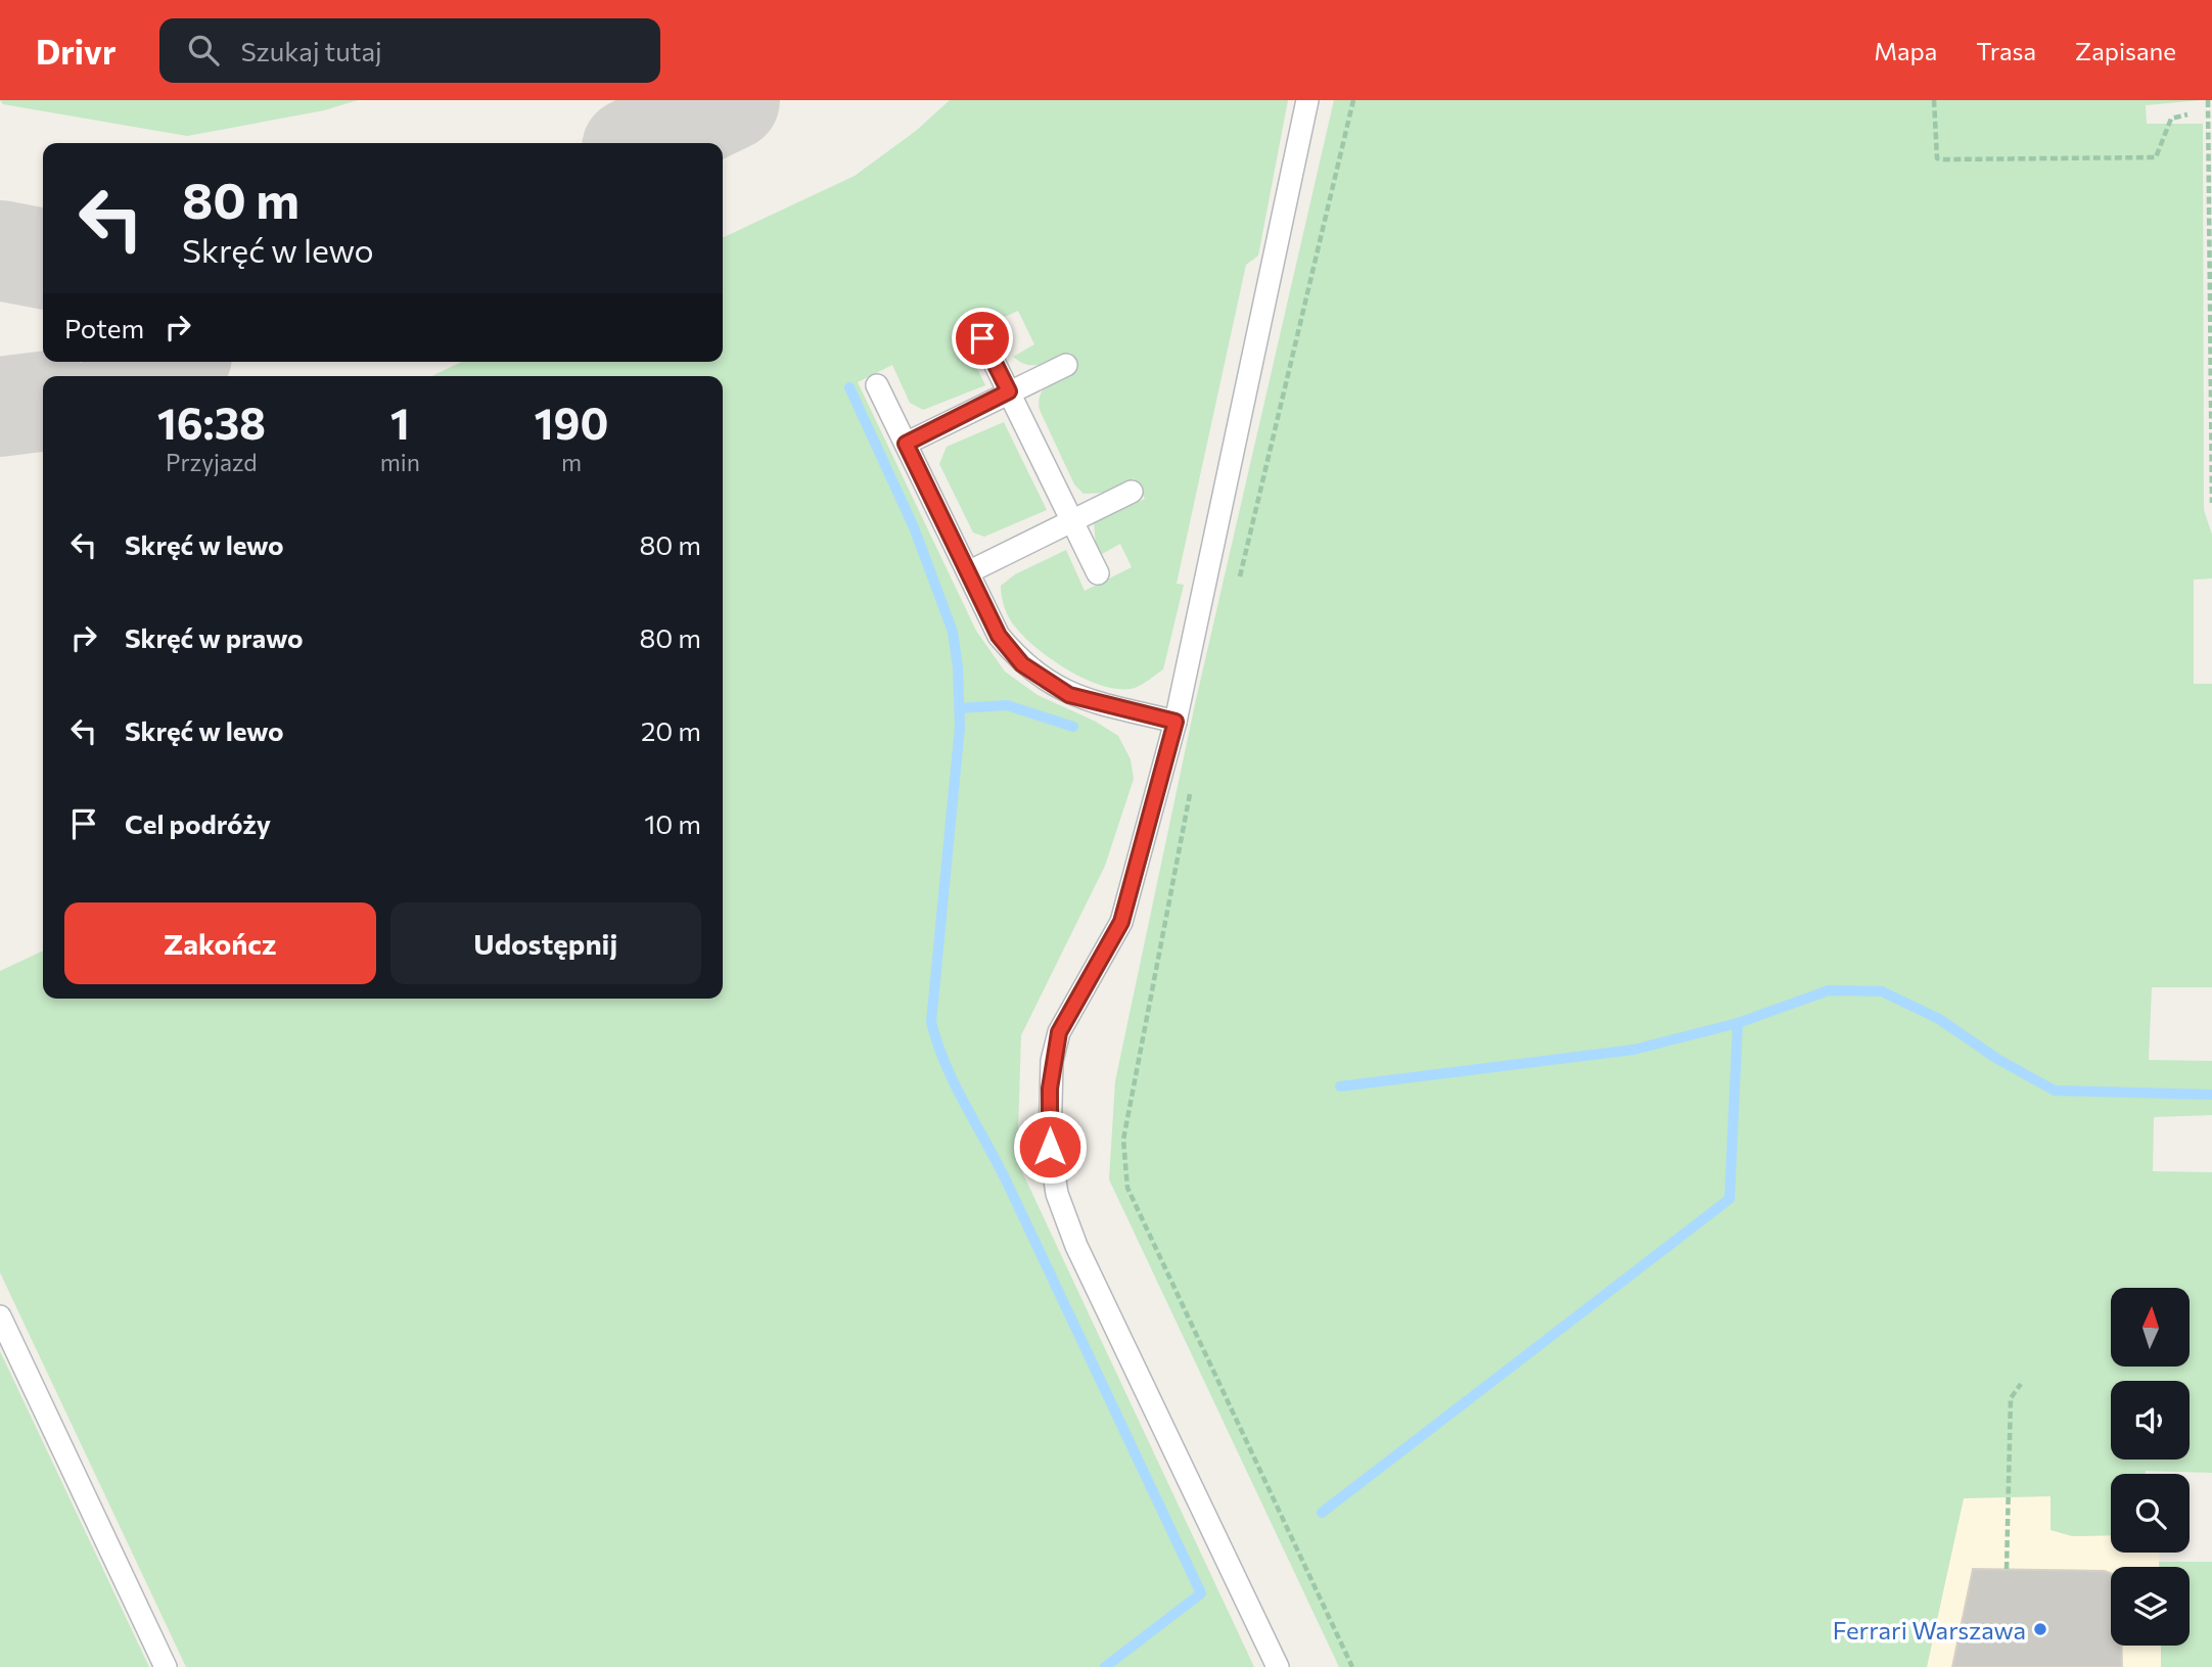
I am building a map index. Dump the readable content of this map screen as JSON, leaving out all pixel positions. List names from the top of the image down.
{
  "places": ["Ferrari Warszawa"],
  "north": "top",
  "page": {
    "header": "Drivr",
    "search": "Szukaj tutaj",
    "nav": ["Mapa", "Trasa", "Zapisane"],
    "turn": ["80 m", "Skręć w lewo"],
    "then": "Potem",
    "eta": [
      "16:38",
      "Przyjazd",
      "1",
      "min",
      "190",
      "m"
    ],
    "list": [
      {
        "name": "Skręć w lewo",
        "value": "80 m"
      },
      {
        "name": "Skręć w prawo",
        "value": "80 m"
      },
      {
        "name": "Skręć w lewo",
        "value": "20 m"
      },
      {
        "name": "Cel podróży",
        "value": "10 m"
      }
    ],
    "buttons": ["Zakończ", "Udostępnij"]
  }
}
